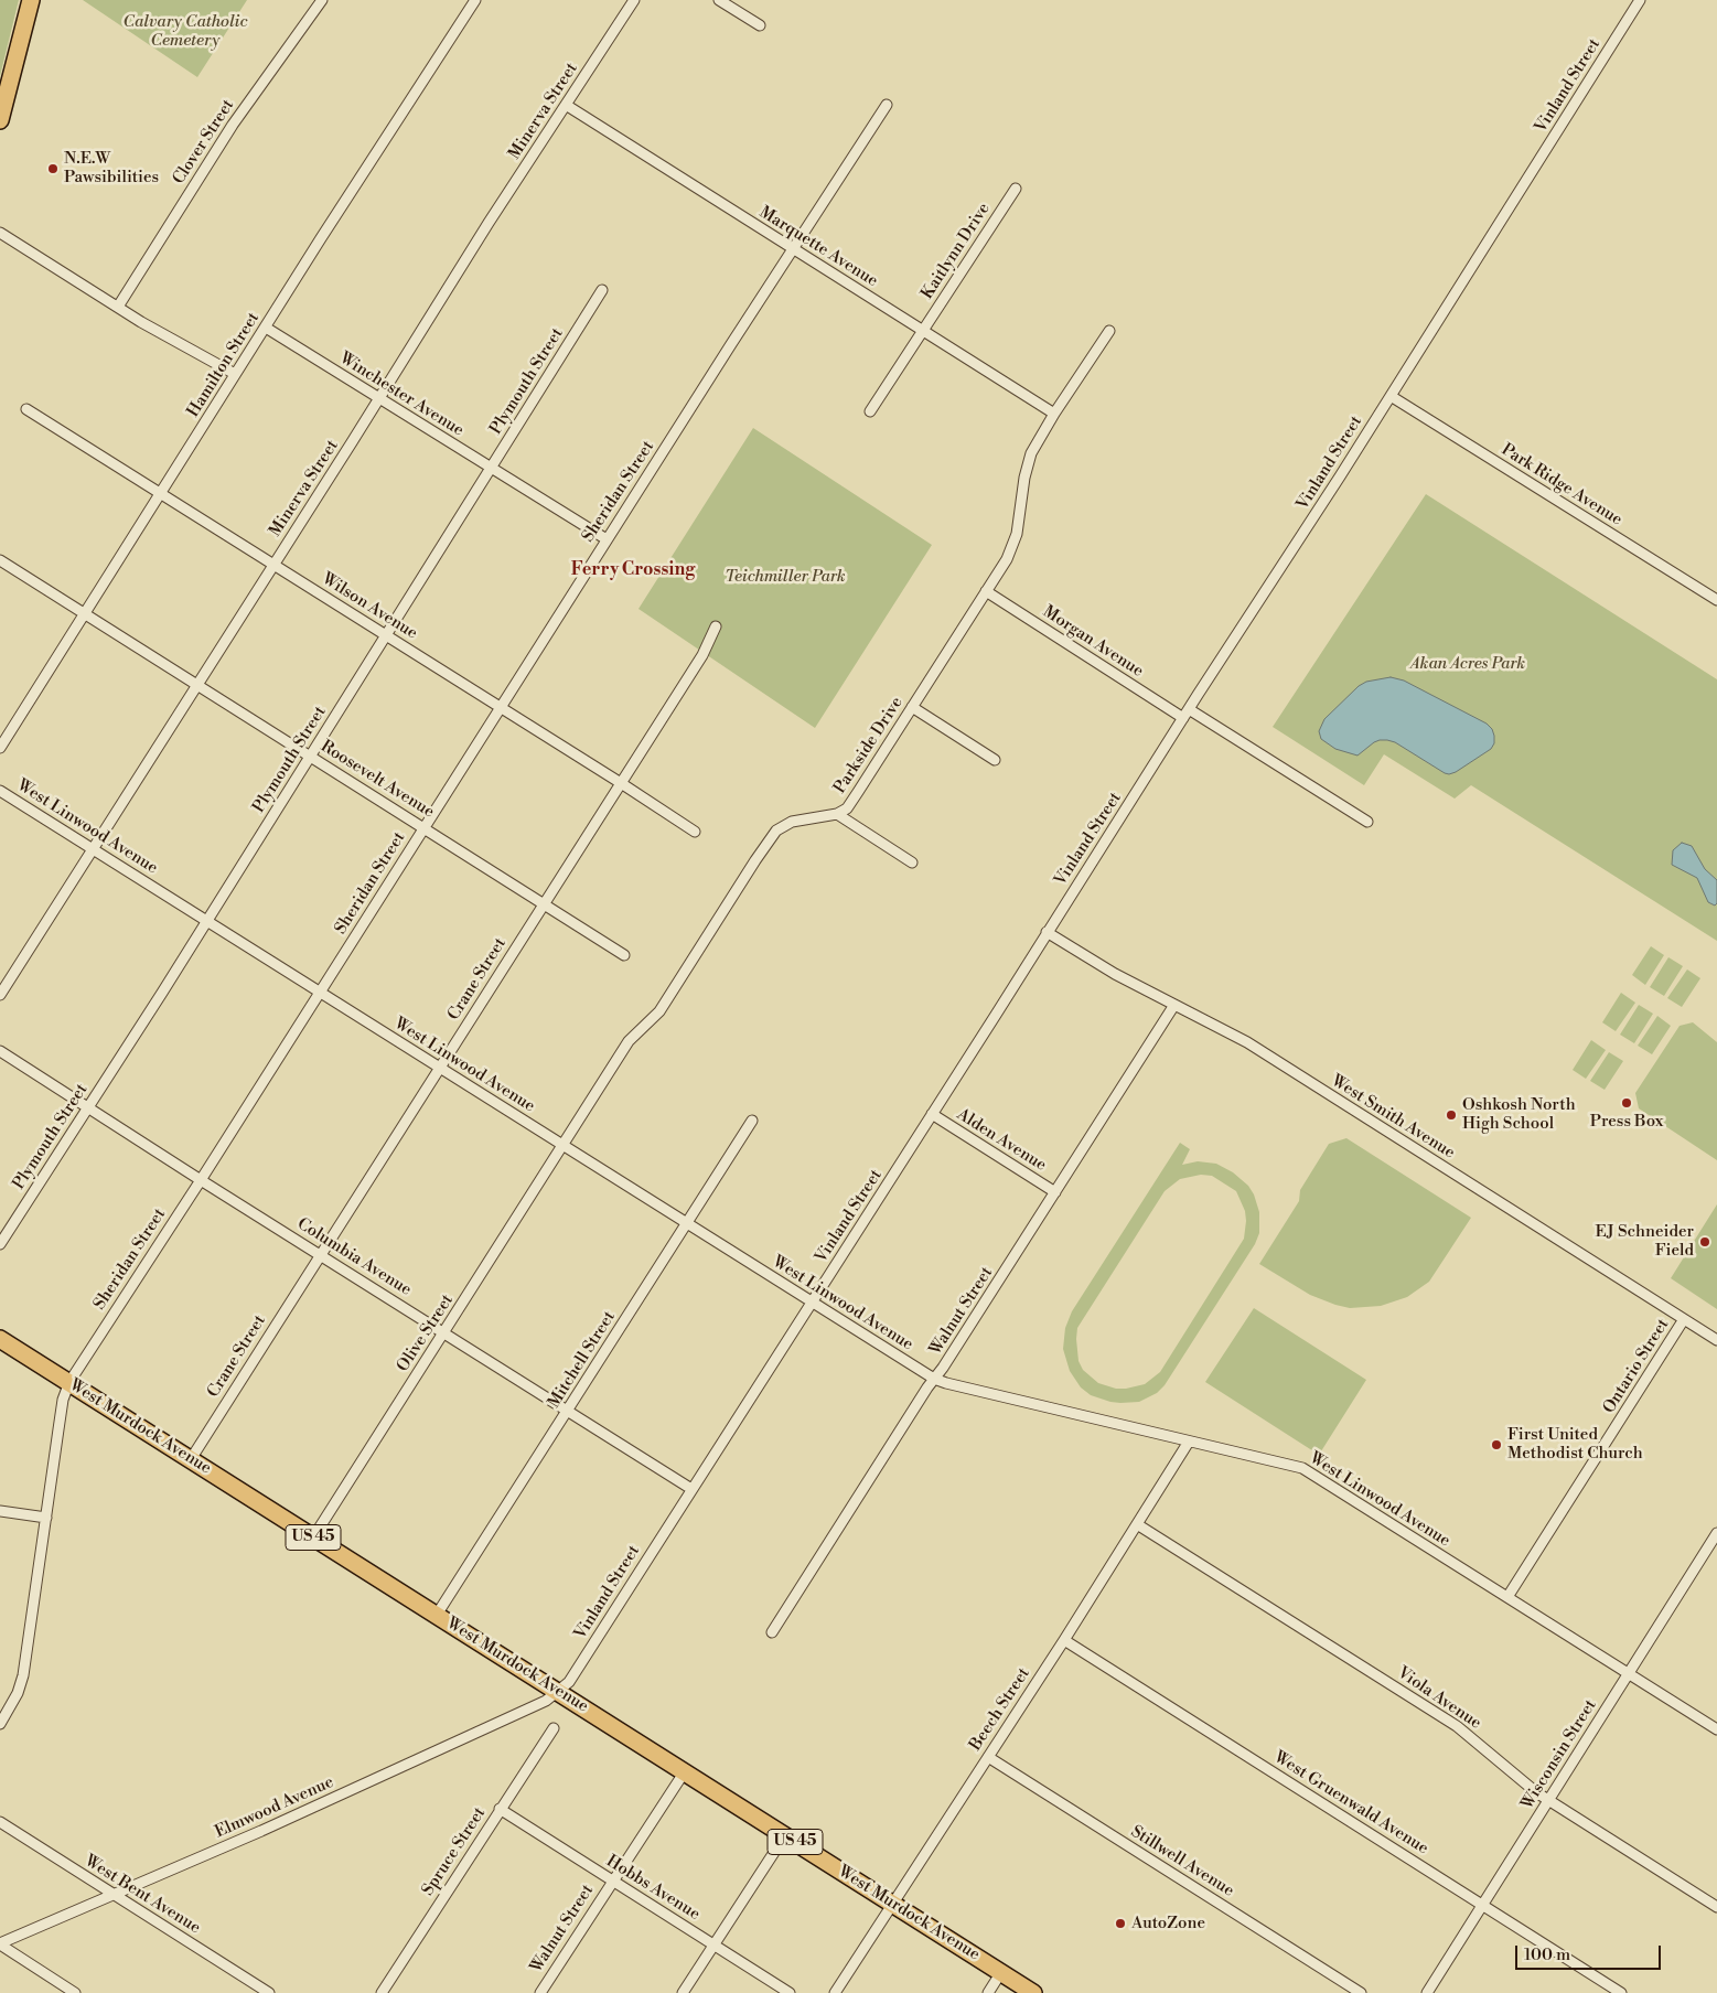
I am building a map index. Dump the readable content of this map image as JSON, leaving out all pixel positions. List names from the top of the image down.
{
  "streets": {
    "main road": ["West Murdock Avenue", "US 45"],
    "street": [
      "Vinland Street",
      "Minerva Street",
      "Clover Street",
      "Marquette Avenue",
      "Kaitlynn Drive",
      "Hamilton Street",
      "Plymouth Street",
      "Winchester Avenue",
      "Park Ridge Avenue",
      "Sheridan Street",
      "Wilson Avenue",
      "Morgan Avenue",
      "Parkside Drive",
      "Roosevelt Avenue",
      "West Linwood Avenue",
      "Crane Street",
      "West Smith Avenue",
      "Alden Avenue",
      "Columbia Avenue",
      "Walnut Street",
      "Olive Street",
      "Mitchell Street",
      "Ontario Street",
      "Viola Avenue",
      "Beech Street",
      "Wisconsin Street",
      "West Gruenwald Avenue",
      "Elmwood Avenue",
      "Spruce Street",
      "Stillwell Avenue",
      "Hobbs Avenue",
      "West Bent Avenue"
    ]
  },
  "crossings": [
    ["Vinland Street", "Park Ridge Avenue"],
    ["Vinland Street", "Morgan Avenue"],
    ["Vinland Street", "West Linwood Avenue"],
    ["Vinland Street", "West Smith Avenue"],
    ["Vinland Street", "Alden Avenue"],
    ["Vinland Street", "Columbia Avenue"],
    ["Vinland Street", "West Murdock Avenue"],
    ["Vinland Street", "Elmwood Avenue"],
    ["Minerva Street", "Marquette Avenue"],
    ["Minerva Street", "Winchester Avenue"],
    ["Minerva Street", "Wilson Avenue"],
    ["Minerva Street", "Roosevelt Avenue"],
    ["Minerva Street", "West Linwood Avenue"],
    ["Marquette Avenue", "Kaitlynn Drive"],
    ["Marquette Avenue", "Sheridan Street"],
    ["Marquette Avenue", "Parkside Drive"],
    ["Hamilton Street", "Winchester Avenue"],
    ["Hamilton Street", "Wilson Avenue"],
    ["Hamilton Street", "Roosevelt Avenue"],
    ["Plymouth Street", "Winchester Avenue"],
    ["Plymouth Street", "Wilson Avenue"],
    ["Plymouth Street", "Roosevelt Avenue"],
    ["Plymouth Street", "West Linwood Avenue"],
    ["Plymouth Street", "Columbia Avenue"],
    ["Winchester Avenue", "Sheridan Street"],
    ["Sheridan Street", "Wilson Avenue"],
    ["Sheridan Street", "Roosevelt Avenue"],
    ["Sheridan Street", "West Linwood Avenue"],
    ["Sheridan Street", "Columbia Avenue"],
    ["Sheridan Street", "West Murdock Avenue"],
    ["Wilson Avenue", "Crane Street"],
    ["Morgan Avenue", "Parkside Drive"],
    ["Parkside Drive", "West Linwood Avenue"],
    ["Parkside Drive", "Olive Street"],
    ["Roosevelt Avenue", "Crane Street"],
    ["West Linwood Avenue", "Crane Street"],
    ["West Linwood Avenue", "Walnut Street"],
    ["West Linwood Avenue", "Olive Street"],
    ["West Linwood Avenue", "Mitchell Street"],
    ["West Linwood Avenue", "Ontario Street"],
    ["West Linwood Avenue", "Beech Street"],
    ["West Linwood Avenue", "Wisconsin Street"],
    ["Crane Street", "Columbia Avenue"],
    ["Crane Street", "West Murdock Avenue"],
    ["West Smith Avenue", "Walnut Street"],
    ["West Smith Avenue", "Ontario Street"],
    ["Alden Avenue", "Walnut Street"],
    ["Columbia Avenue", "Olive Street"],
    ["Columbia Avenue", "Mitchell Street"],
    ["Walnut Street", "West Murdock Avenue"],
    ["Walnut Street", "Hobbs Avenue"],
    ["Olive Street", "West Murdock Avenue"],
    ["Mitchell Street", "West Murdock Avenue"],
    ["West Murdock Avenue", "Beech Street"],
    ["West Murdock Avenue", "Elmwood Avenue"],
    ["Viola Avenue", "Beech Street"],
    ["Viola Avenue", "Wisconsin Street"],
    ["Beech Street", "West Gruenwald Avenue"],
    ["Beech Street", "Stillwell Avenue"],
    ["Wisconsin Street", "West Gruenwald Avenue"],
    ["Elmwood Avenue", "West Bent Avenue"],
    ["Spruce Street", "Hobbs Avenue"]
  ],
  "districts": ["Ferry Crossing"],
  "parks": ["Calvary Catholic Cemetery", "Teichmiller Park", "Akan Acres Park"],
  "places": [
    "N.E.W Pawsibilities",
    "Press Box",
    "Oshkosh North High School",
    "EJ Schneider Field",
    "First United Methodist Church",
    "AutoZone"
  ],
  "scale_bar": "100 m"
}
